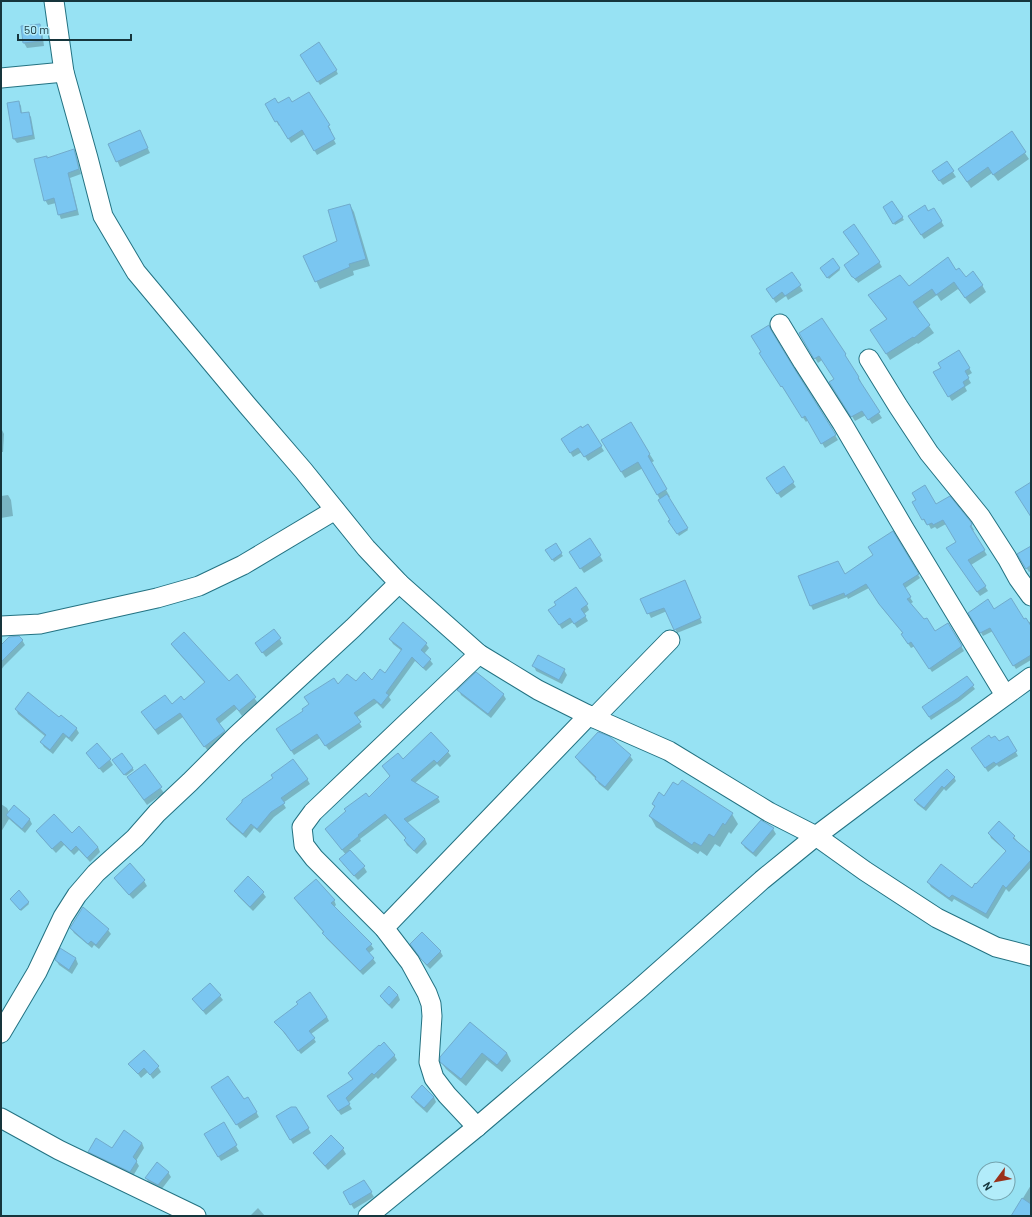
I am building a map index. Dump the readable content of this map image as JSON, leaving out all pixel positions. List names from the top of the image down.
{
  "scale_bar": "50 m",
  "north": "bottom left"
}
